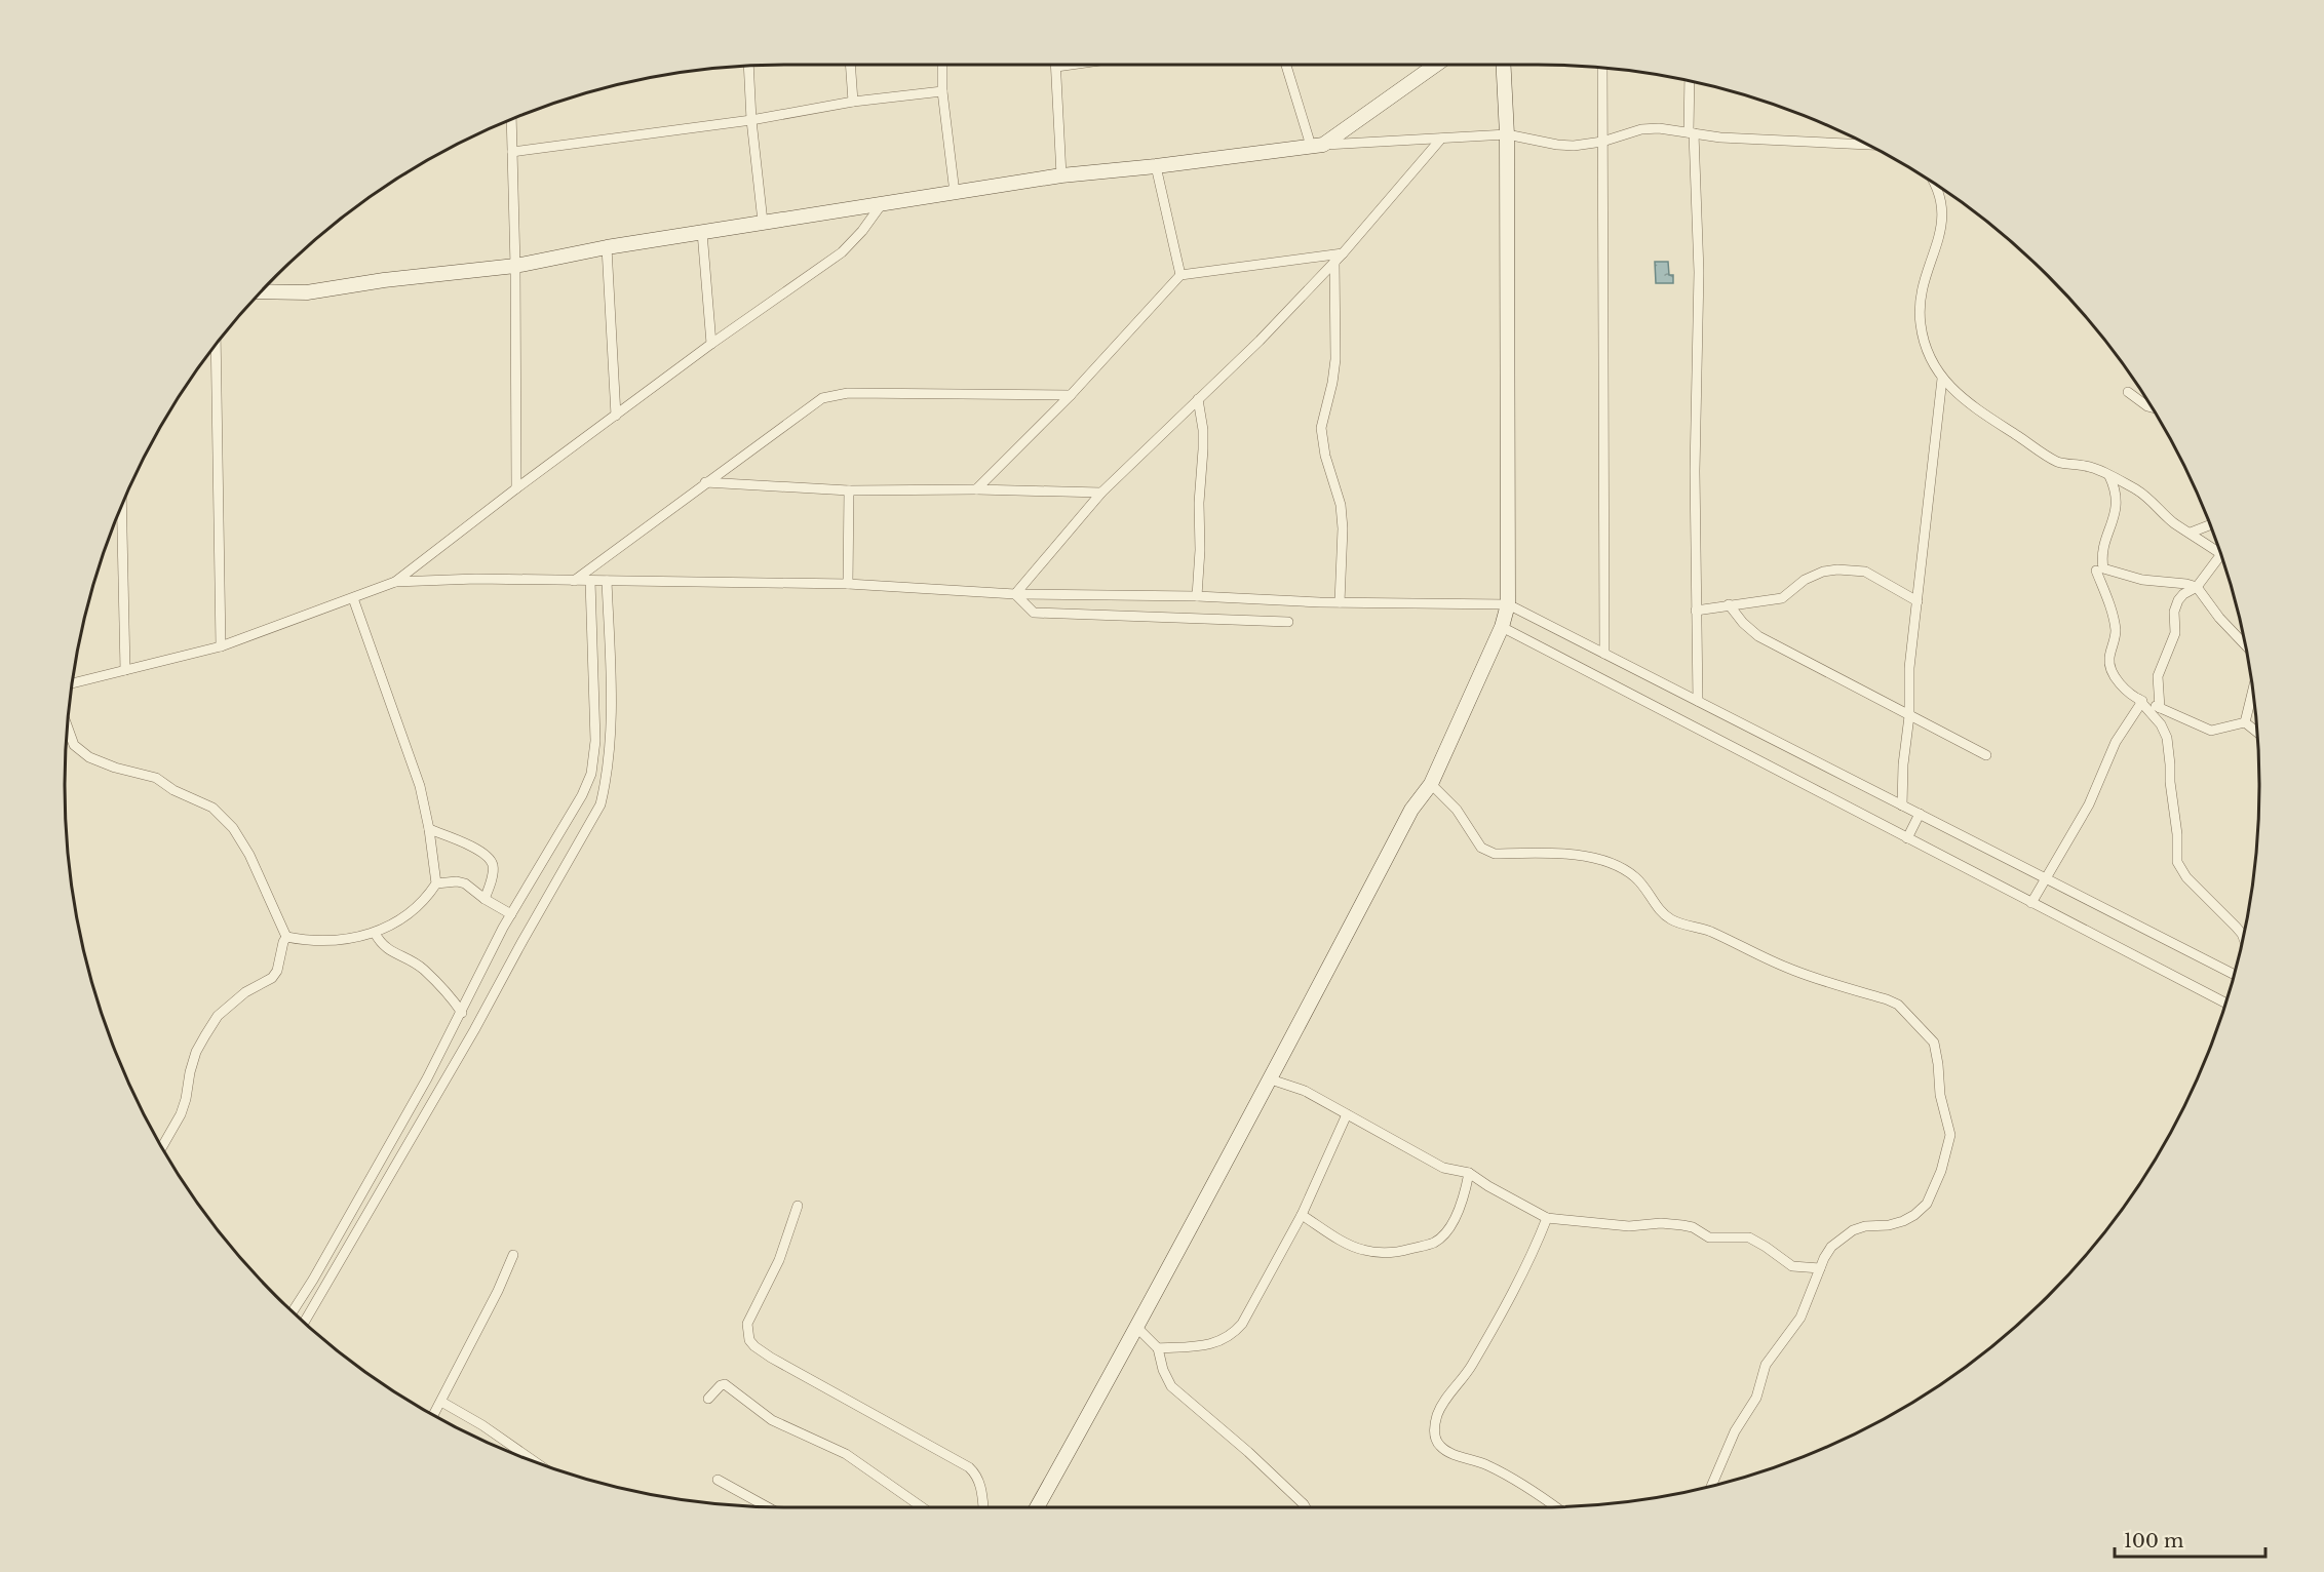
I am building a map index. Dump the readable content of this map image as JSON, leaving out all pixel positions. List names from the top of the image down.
{
  "scale_bar": "100 m"
}
